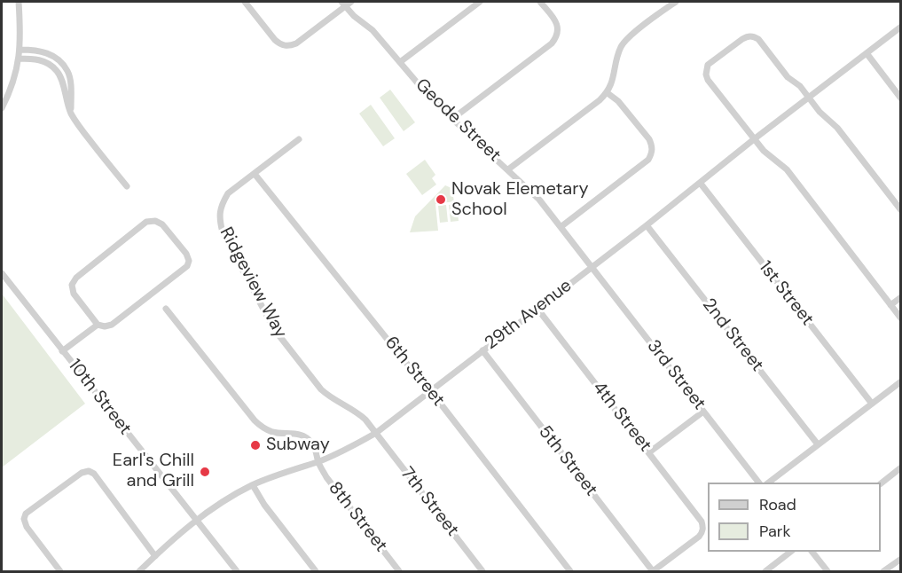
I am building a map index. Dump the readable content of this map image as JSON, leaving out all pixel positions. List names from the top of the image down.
{
  "streets": {
    "street": [
      "Geode Street",
      "Ridgeview Way",
      "1st Street",
      "29th Avenue",
      "2nd Street",
      "6th Street",
      "3rd Street",
      "10th Street",
      "4th Street",
      "5th Street",
      "7th Street",
      "8th Street"
    ]
  },
  "crossings": [
    ["Geode Street", "29th Avenue"],
    ["Geode Street", "3rd Street"],
    ["Ridgeview Way", "29th Avenue"],
    ["Ridgeview Way", "6th Street"],
    ["Ridgeview Way", "7th Street"],
    ["1st Street", "29th Avenue"],
    ["29th Avenue", "2nd Street"],
    ["29th Avenue", "6th Street"],
    ["29th Avenue", "3rd Street"],
    ["29th Avenue", "10th Street"],
    ["29th Avenue", "4th Street"],
    ["29th Avenue", "5th Street"],
    ["29th Avenue", "7th Street"],
    ["29th Avenue", "8th Street"],
    ["4th Street", "5th Street"]
  ],
  "places": ["Novak Elemetary School", "Subway", "Earl's Chill and Grill"],
  "legend": ["Road", "Park"]
}
